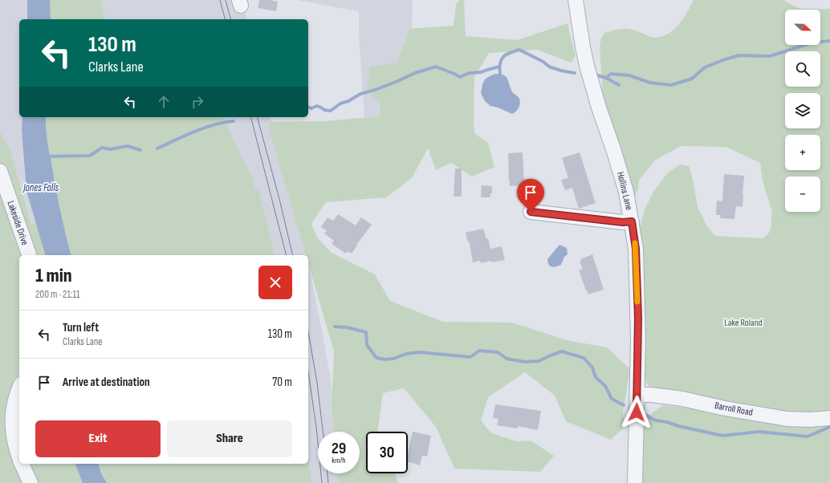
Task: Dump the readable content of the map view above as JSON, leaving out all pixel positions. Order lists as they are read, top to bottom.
{
  "streets": {
    "street": ["Hollins Lane", "Lakeside Drive", "Barroll Road"]
  },
  "crossings": [
    ["Hollins Lane", "Barroll Road"]
  ],
  "water": ["Jones Falls"],
  "parks": ["Lake Roland"],
  "north": "right",
  "page": {
    "map_buttons": ["+", "−"],
    "turn": ["130 m", "Clarks Lane"],
    "heading": ["1 min", "200 m · 21:11"],
    "list": [
      {
        "name": "Turn left",
        "note": "Clarks Lane",
        "value": "130 m"
      },
      {
        "name": "Arrive at destination",
        "value": "70 m"
      }
    ],
    "buttons": ["Exit", "Share"],
    "speed": "29 km/h",
    "limit": "30"
  }
}
